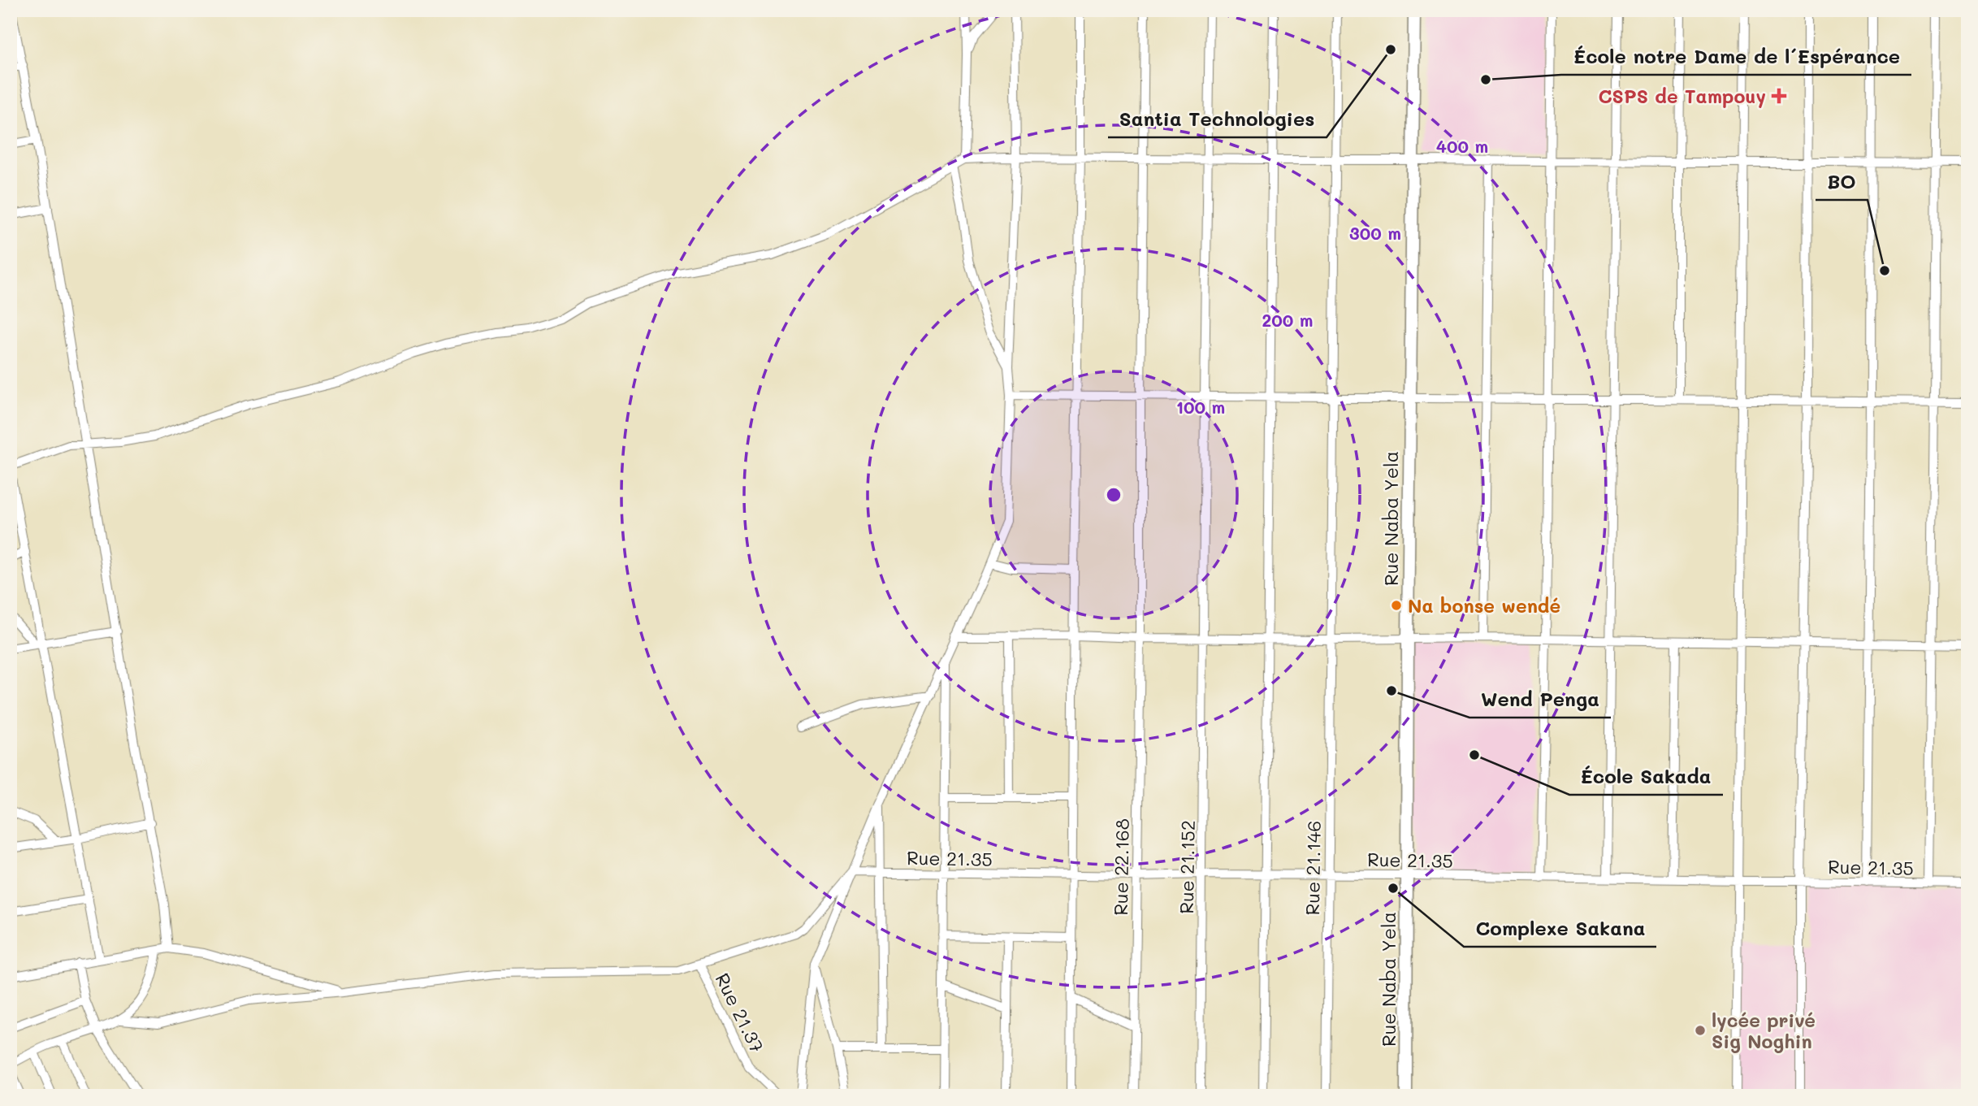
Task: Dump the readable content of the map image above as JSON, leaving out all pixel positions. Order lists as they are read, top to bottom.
{
  "streets": {
    "street": [
      "Rue Naba Yela",
      "Rue 21.35",
      "Rue 22.168",
      "Rue 21.152",
      "Rue 21.146",
      "Rue 21.37"
    ]
  },
  "crossings": [
    ["Rue Naba Yela", "Rue 21.35"],
    ["Rue 21.35", "Rue 22.168"],
    ["Rue 21.35", "Rue 21.152"],
    ["Rue 21.35", "Rue 21.146"]
  ],
  "places": {
    "other": [
      "Santia Technologies",
      "École notre Dame de l´Espérance",
      "BO",
      "Na bonse wendé",
      "Wend Penga",
      "École Sakada",
      "Complexe Sakana",
      "lycée privé Sig Noghin"
    ],
    "health": ["CSPS de Tampouy"]
  },
  "rings": [
    "400 m",
    "300 m",
    "200 m",
    "100 m"
  ]
}
